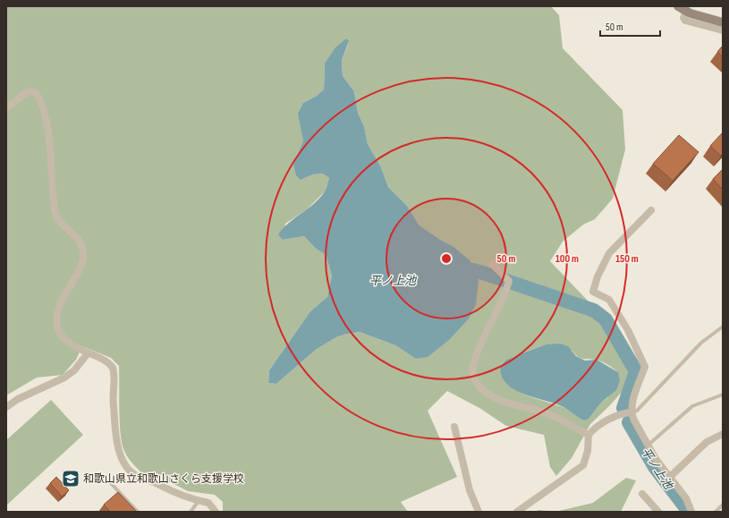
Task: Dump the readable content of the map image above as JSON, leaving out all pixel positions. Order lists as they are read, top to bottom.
{
  "water": ["平ノ上池"],
  "places": {
    "school or university": ["和歌山県立和歌山さくら支援学校"]
  },
  "scale_bar": "50 m",
  "rings": ["50 m", "100 m", "150 m"]
}
